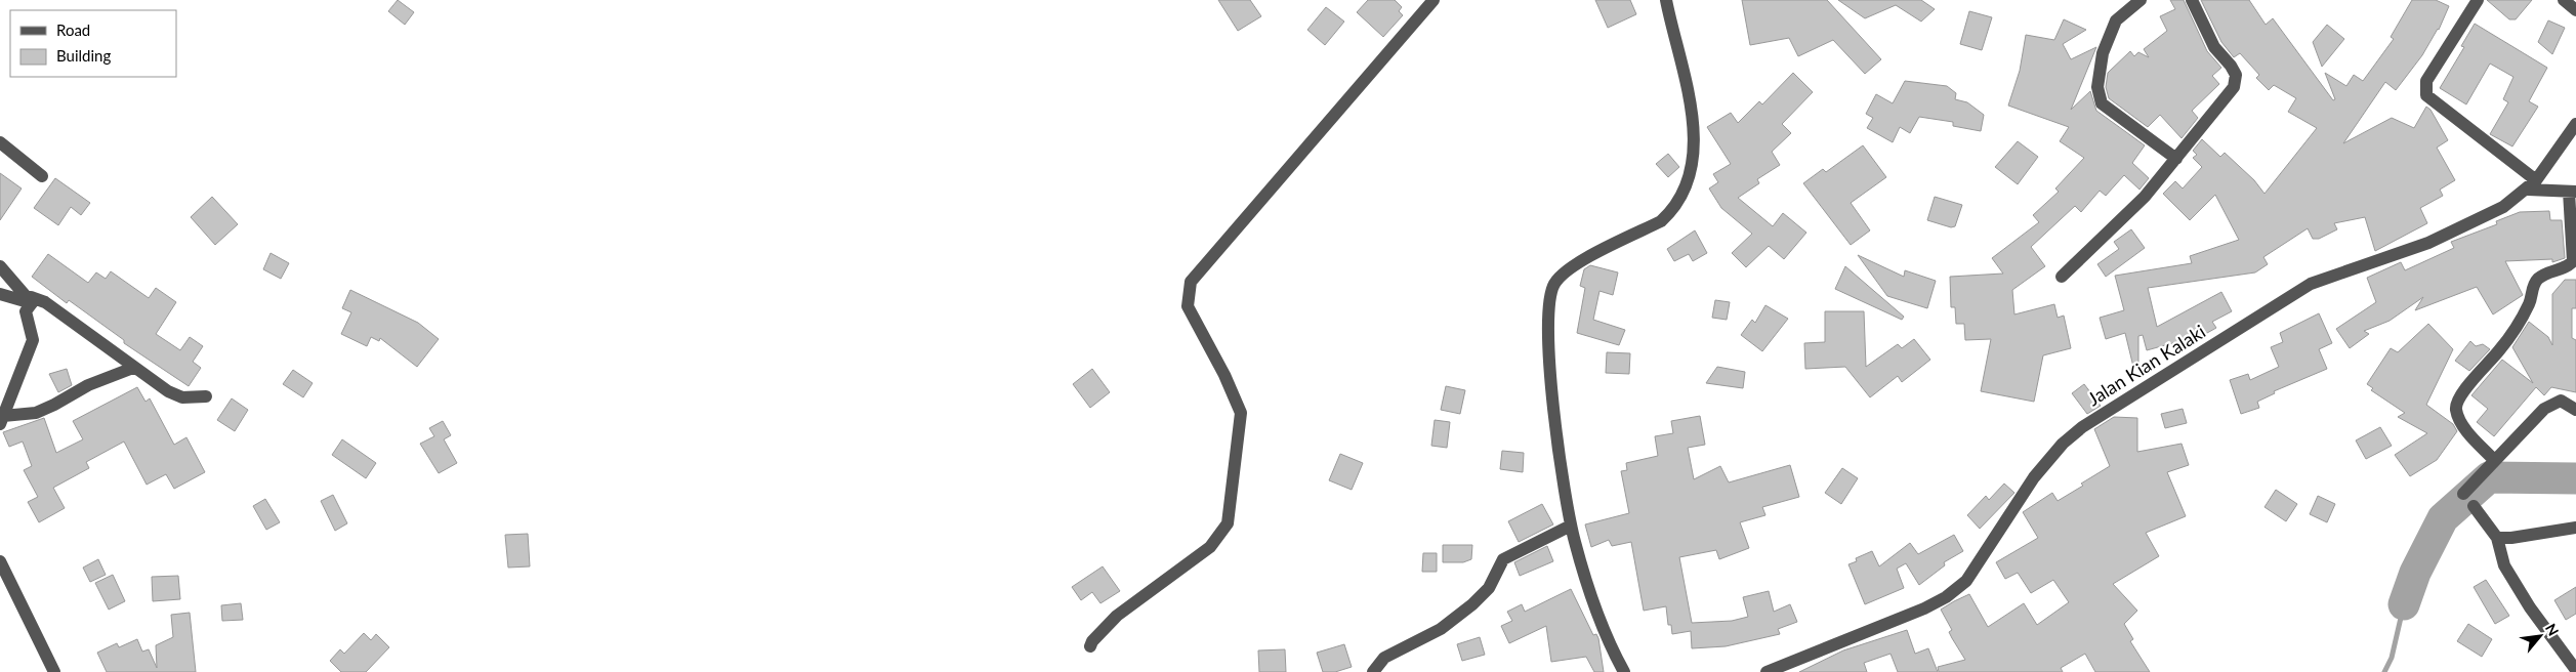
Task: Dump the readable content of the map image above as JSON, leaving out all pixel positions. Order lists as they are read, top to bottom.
{
  "streets": {
    "street": ["Jalan Kian Kalaki"]
  },
  "legend": ["Road", "Building"],
  "north": "top right"
}
